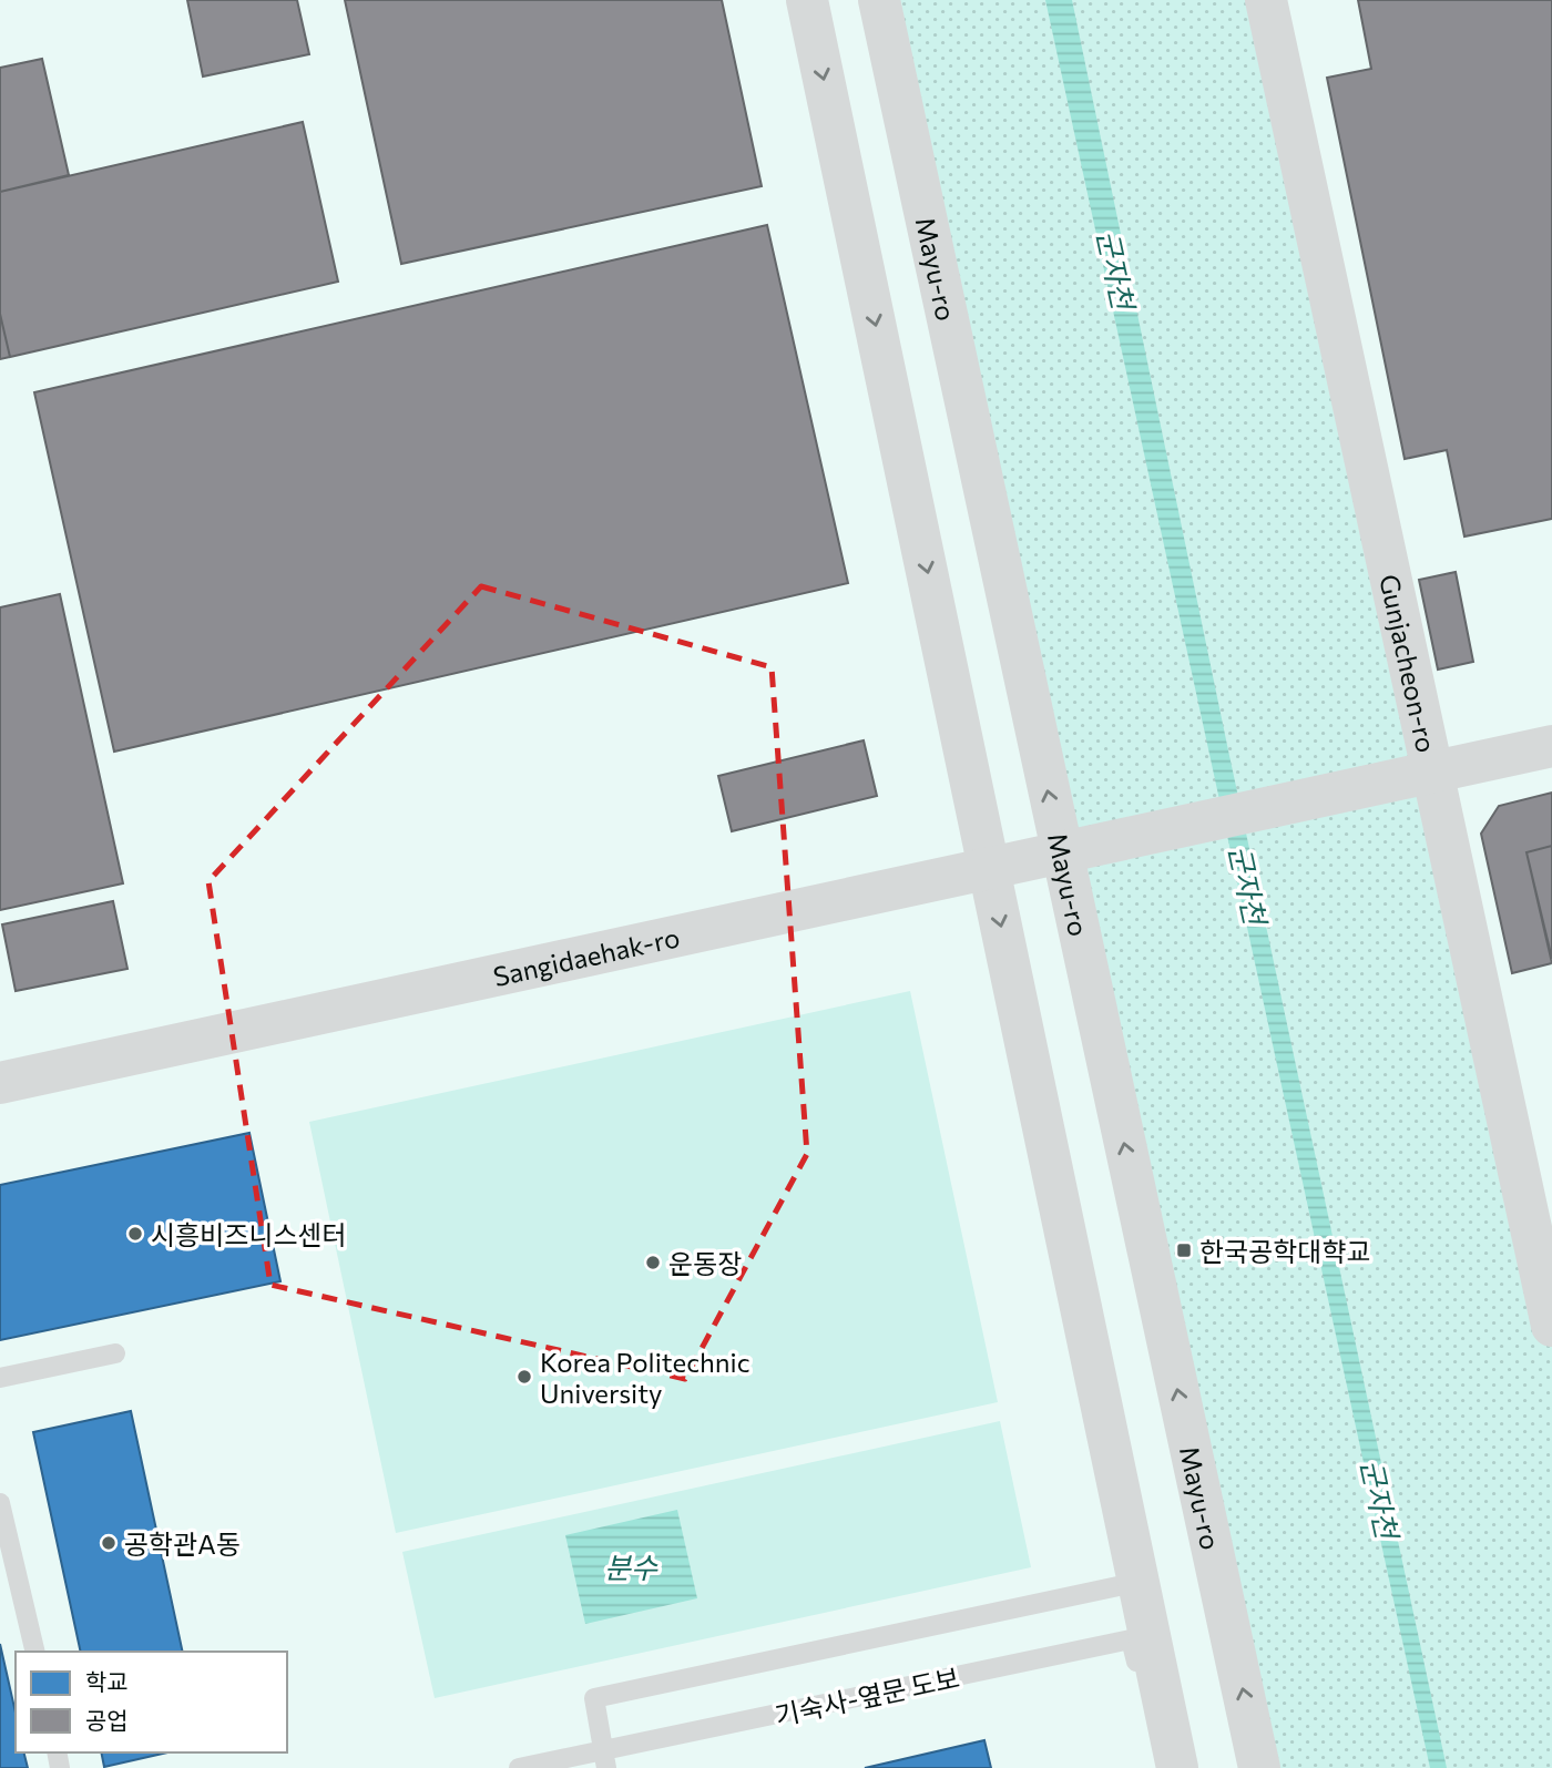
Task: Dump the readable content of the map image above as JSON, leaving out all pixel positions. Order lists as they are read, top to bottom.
{
  "streets": {
    "street": ["Mayu-ro", "Gunjacheon-ro", "Sangidaehak-ro"],
    "lane": ["기숙사-옆문 도보"]
  },
  "crossings": [
    ["Mayu-ro", "Sangidaehak-ro"],
    ["Gunjacheon-ro", "Sangidaehak-ro"]
  ],
  "water": ["군자천", "분수"],
  "places": {
    "other": [
      "시흥비즈니스센터",
      "운동장",
      "Korea Politechnic University",
      "공학관A동"
    ],
    "transit": ["한국공학대햑교"]
  },
  "legend": ["학교", "공업"]
}
